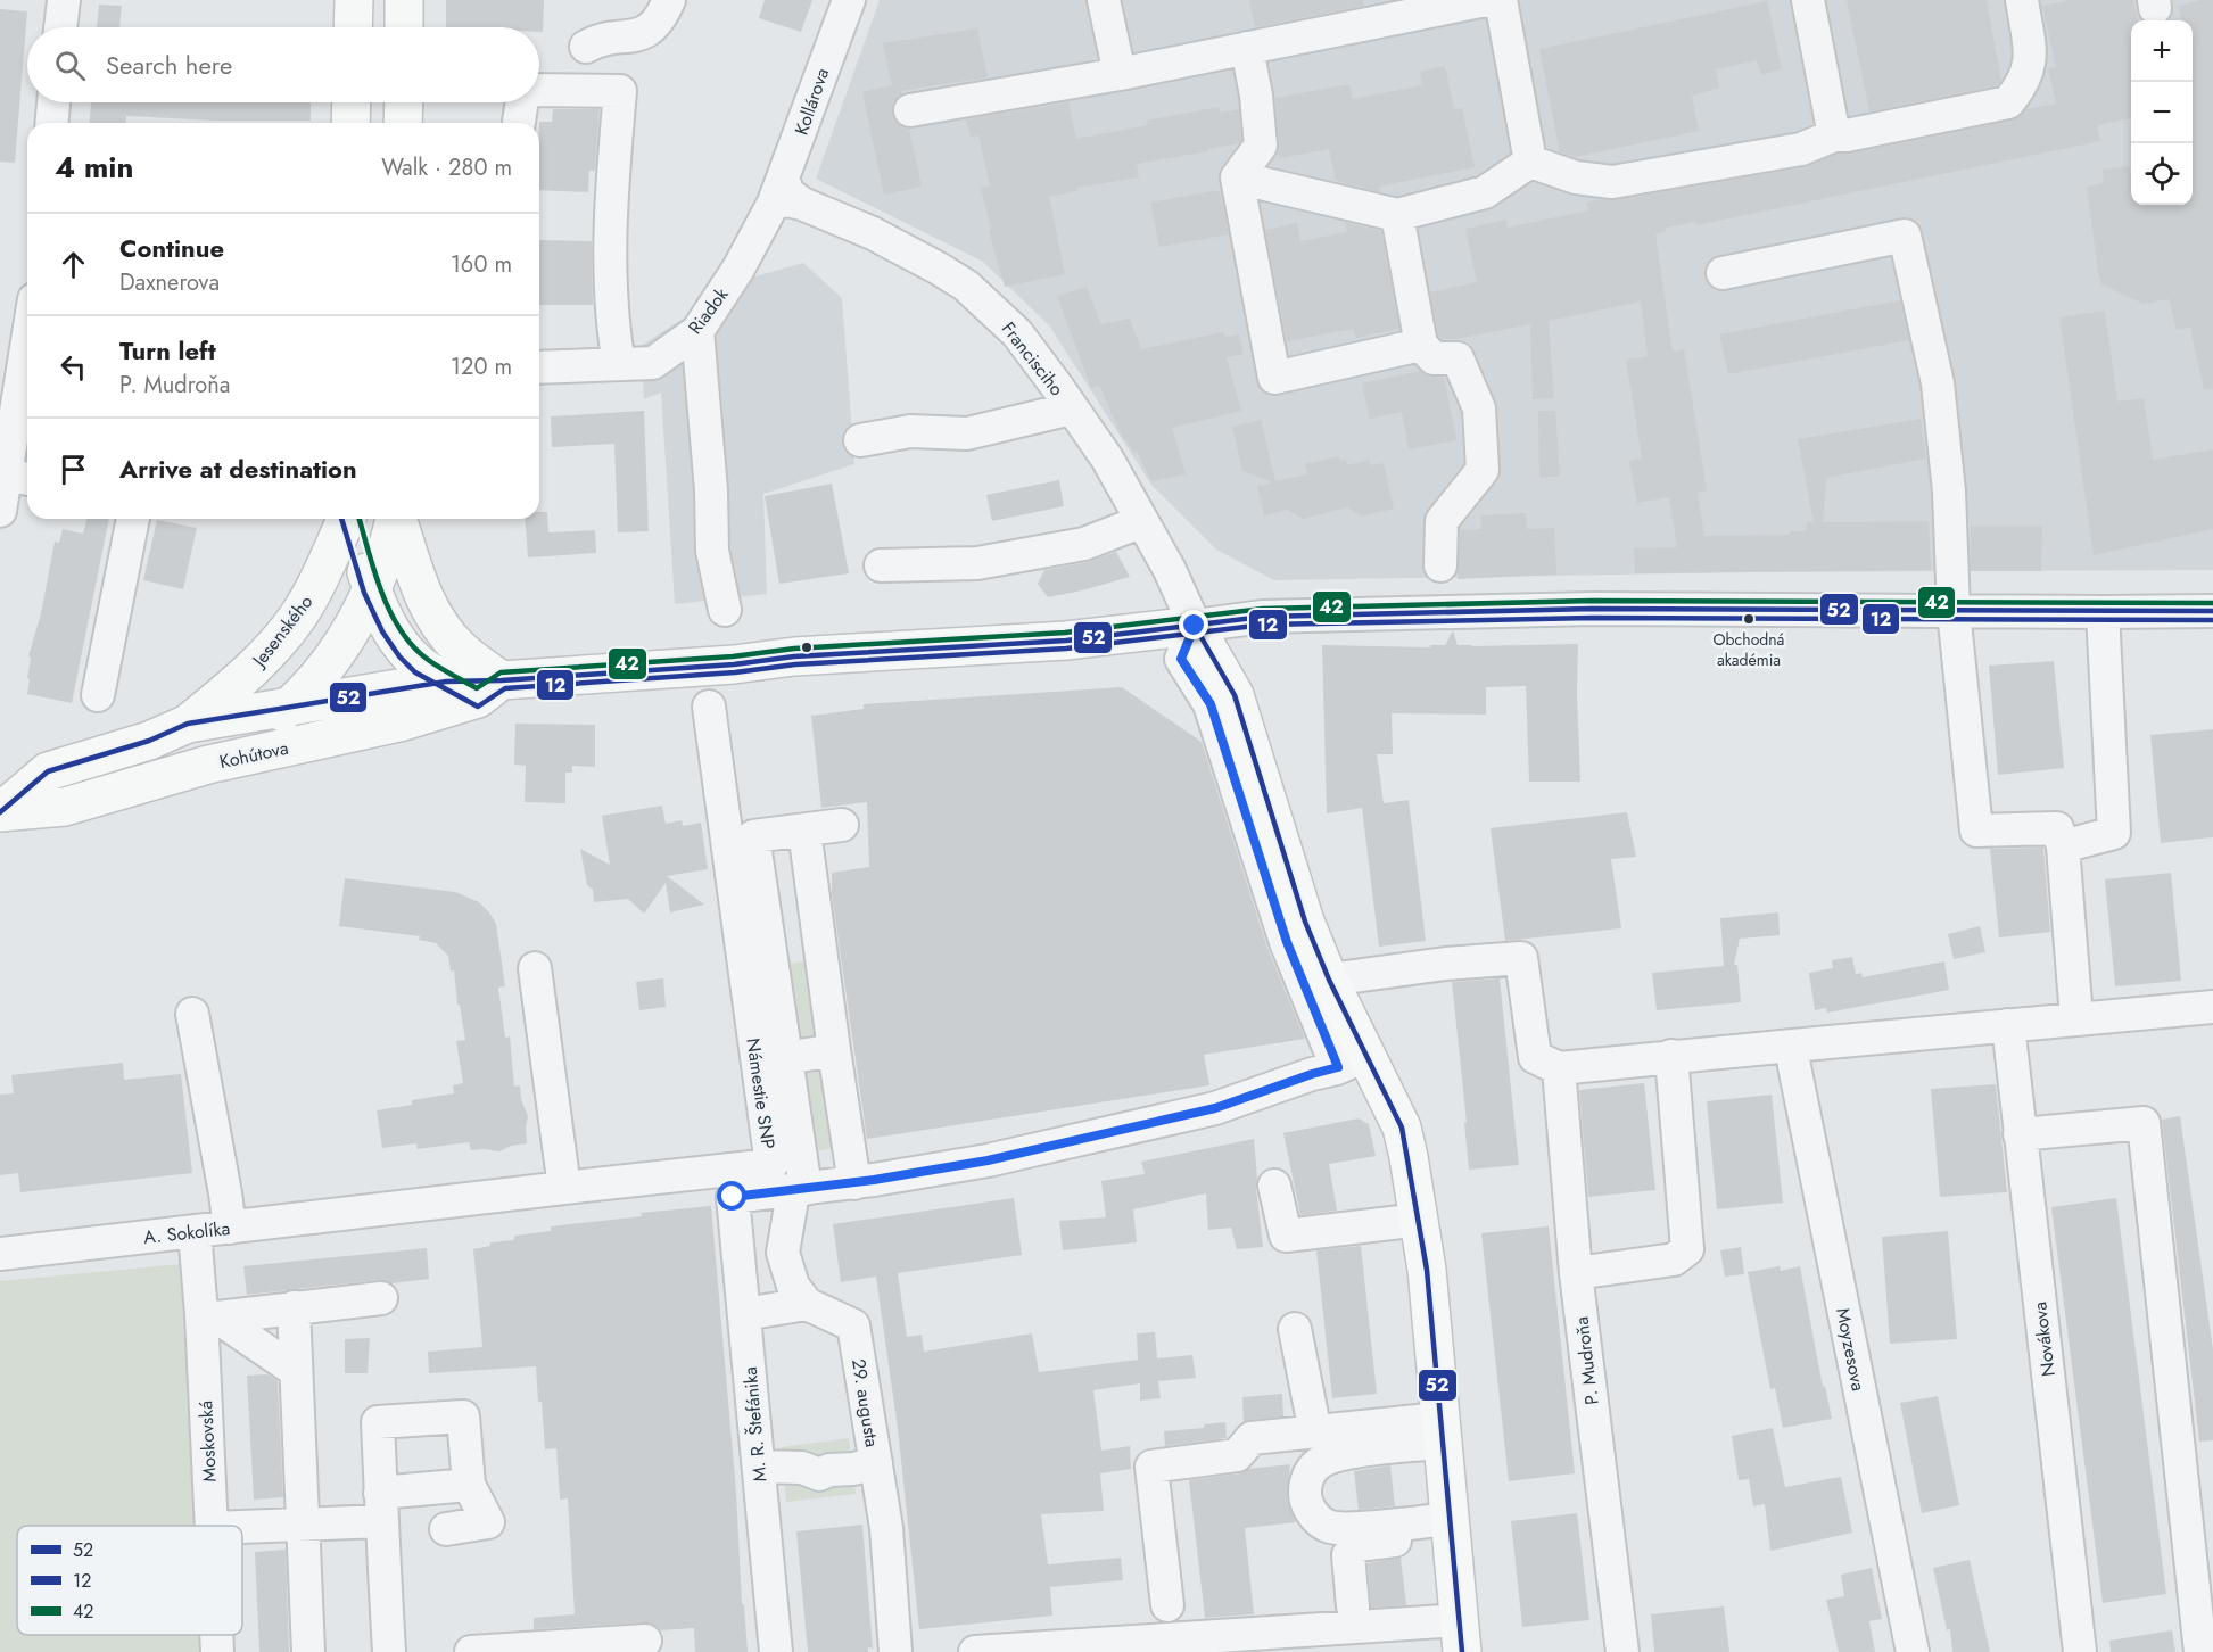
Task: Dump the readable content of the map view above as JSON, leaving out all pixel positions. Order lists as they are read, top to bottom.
{
  "streets": {
    "main road": ["Jesenského", "Kohútova"],
    "street": [
      "Kollárova",
      "Riadok",
      "Francisciho",
      "Námestie SNP",
      "A. Sokolíka",
      "Novákova",
      "Moyzesova",
      "P. Mudroňa",
      "29. augusta",
      "M. R. Štefánika",
      "Moskovská"
    ]
  },
  "crossings": [
    ["Kollárova", "Riadok"],
    ["Kollárova", "Francisciho"],
    ["Riadok", "Francisciho"],
    ["Francisciho", "Kohútova"],
    ["Jesenského", "Kohútova"],
    ["Námestie SNP", "A. Sokolíka"],
    ["A. Sokolíka", "Moskovská"]
  ],
  "places": ["Obchodná akadémia"],
  "lines": ["transit line 12", "transit line 42", "transit line 52"],
  "legend": ["52", "12", "42"],
  "page": {
    "map_buttons": ["+", "−"],
    "search": "Search here",
    "heading": ["4 min", "Walk · 280 m"],
    "list": [
      ["Continue", "Daxnerova", "160 m"],
      ["Turn left", "P. Mudroňa", "120 m"],
      "Arrive at destination"
    ]
  }
}
